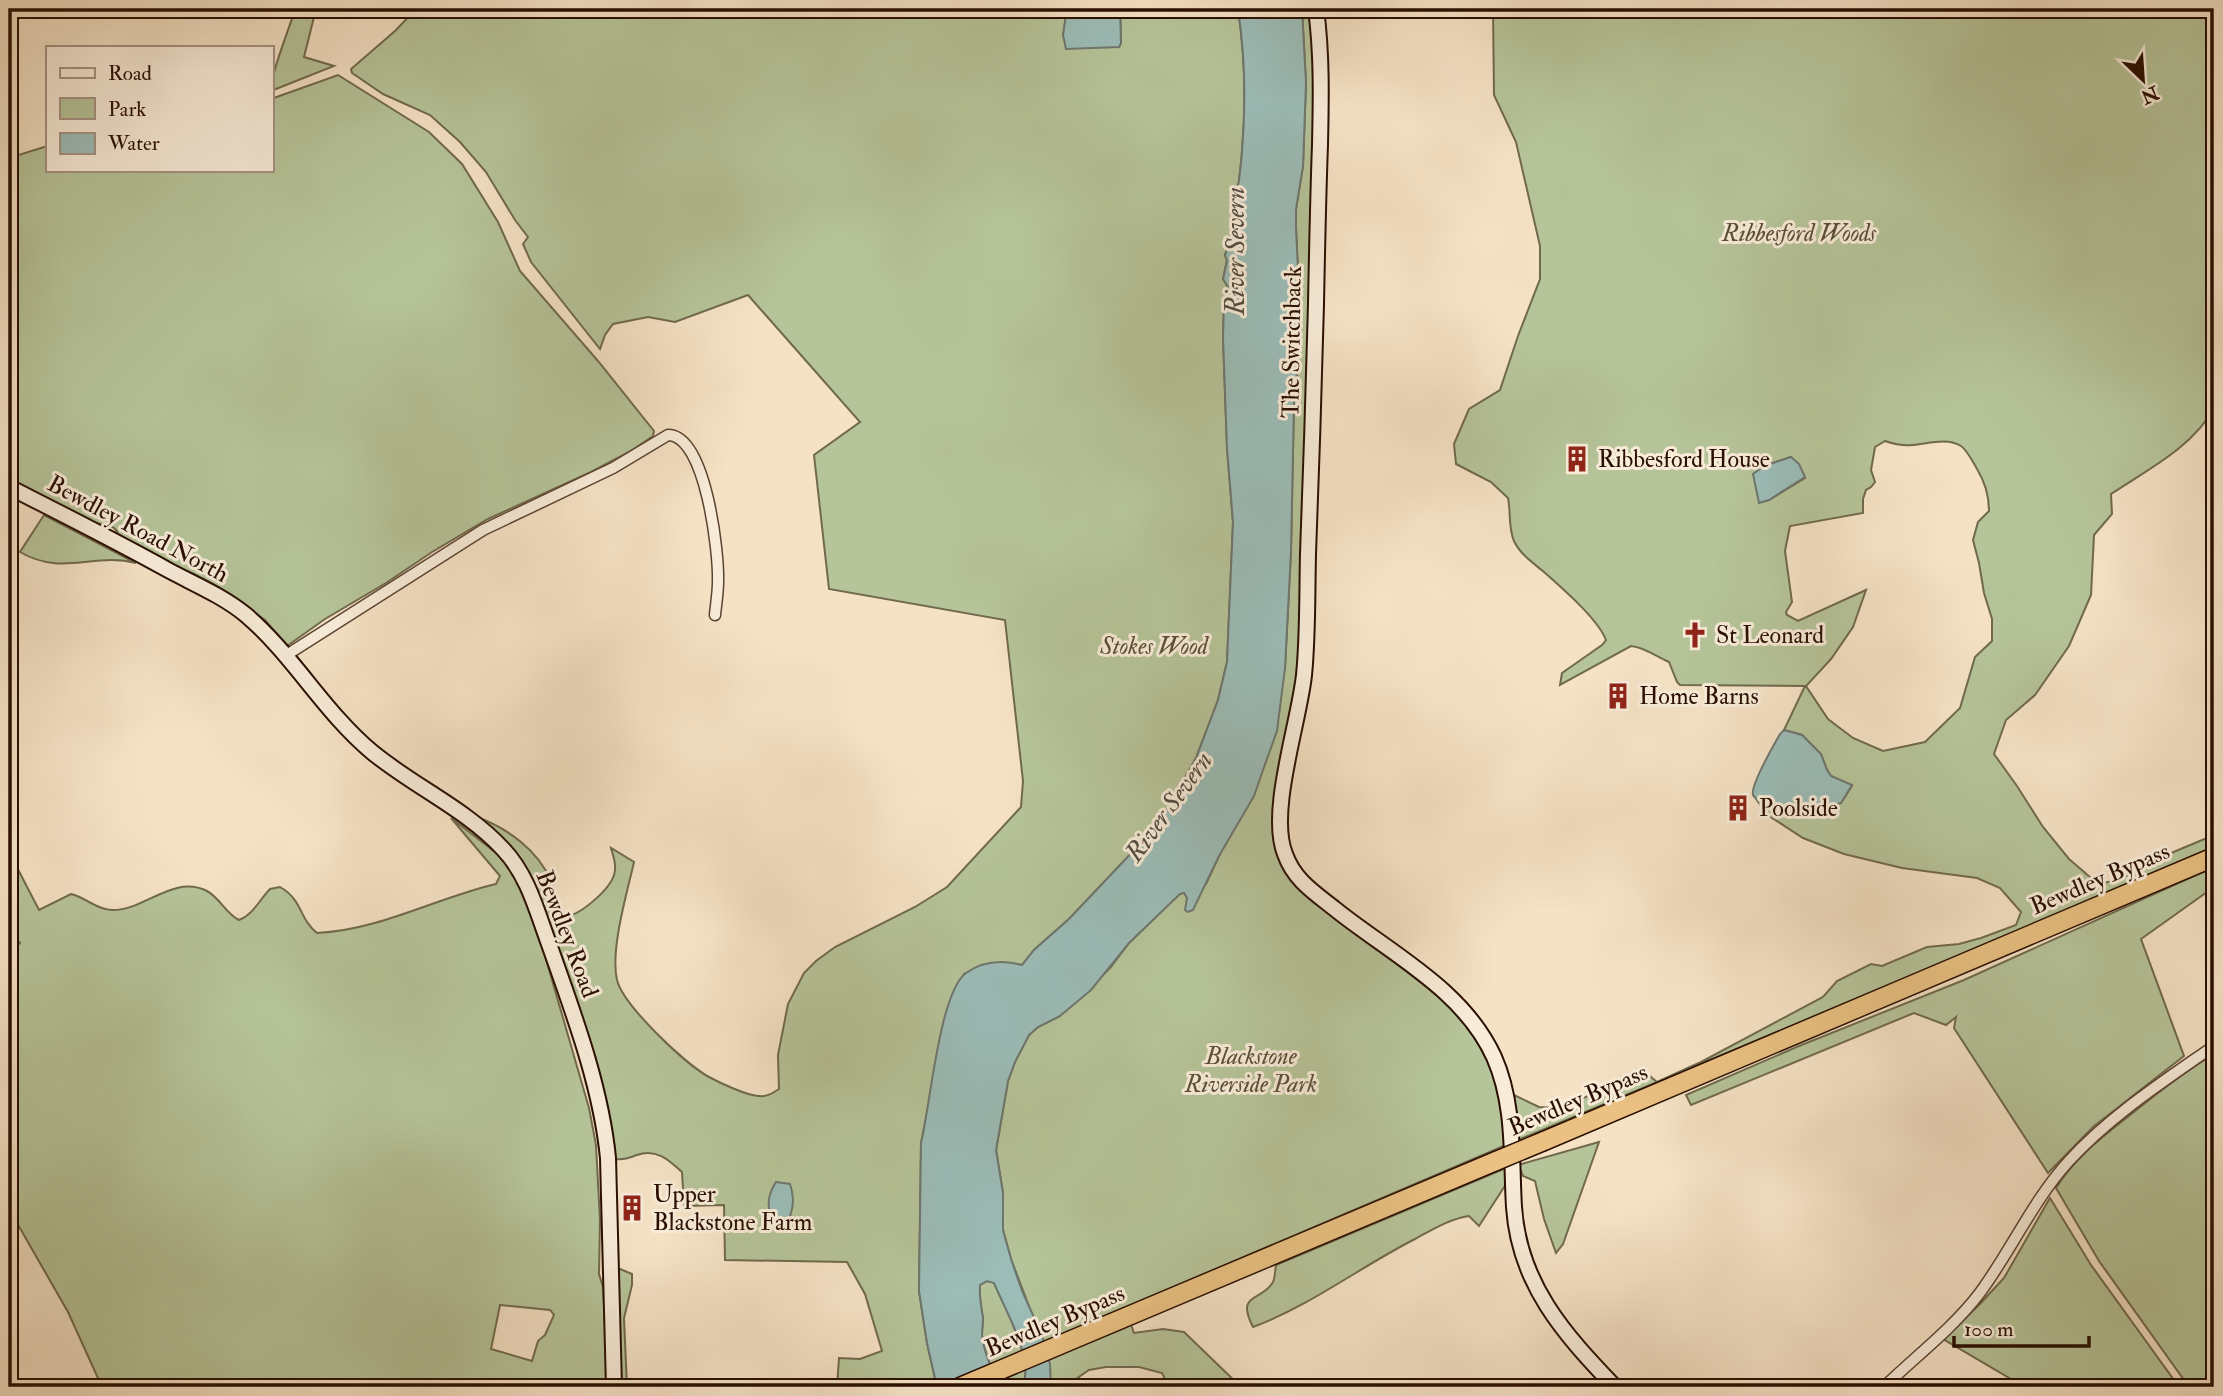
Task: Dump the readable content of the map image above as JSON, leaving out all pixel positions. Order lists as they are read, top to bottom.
{
  "streets": {
    "highway": ["Bewdley Bypass"],
    "main road": ["The Switchback", "Bewdley Road North", "Bewdley Road"]
  },
  "crossings": [
    ["Bewdley Road North", "Bewdley Road"]
  ],
  "water": ["River Severn"],
  "parks": ["Ribbesford Woods", "Stokes Wood", "Blackstone Riverside Park"],
  "places": {
    "building": [
      "Ribbesford House",
      "Home Barns",
      "Poolside",
      "Upper Blackstone Farm"
    ],
    "church": ["St Leonard"]
  },
  "legend": ["Road", "Park", "Water"],
  "scale_bar": "100 m",
  "north": "bottom right"
}
